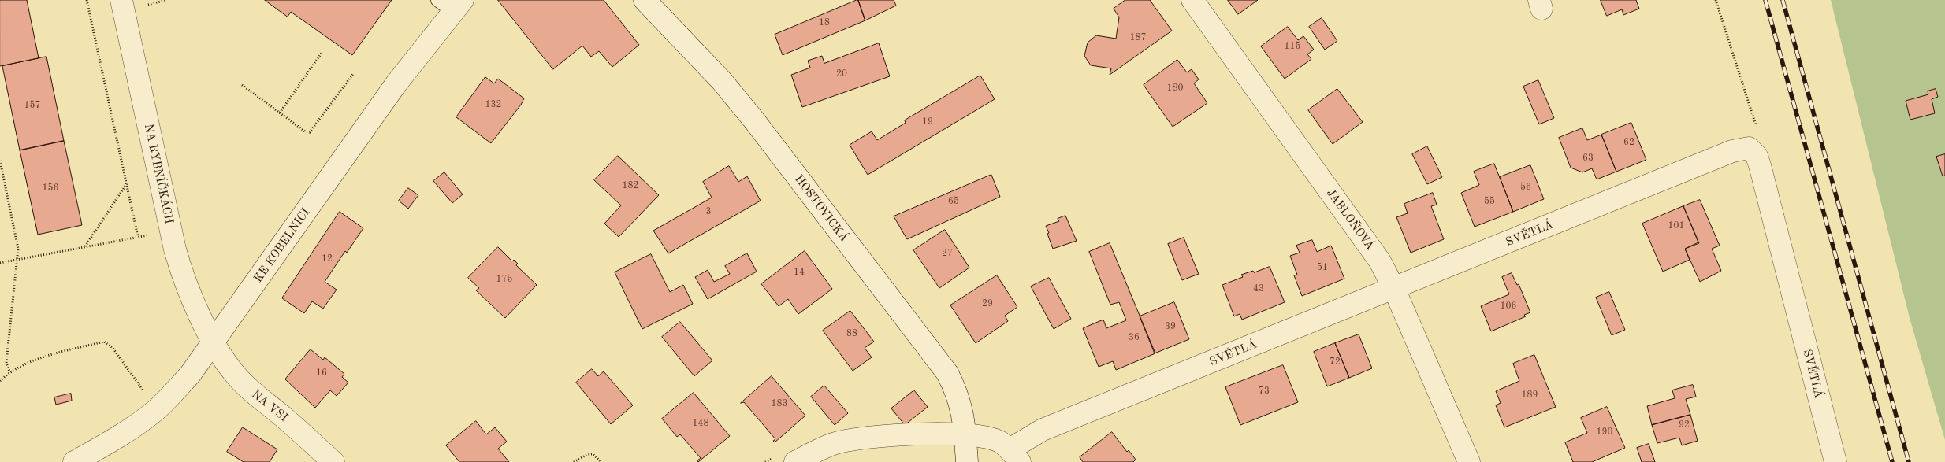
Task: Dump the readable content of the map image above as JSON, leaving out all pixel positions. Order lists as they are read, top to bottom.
{
  "streets": {
    "street": [
      "NA RYBNÍČKÁCH",
      "HOSTOVICKÁ",
      "JABLOŇOVÁ",
      "SVĚTLÁ",
      "KE KOBELNICI",
      "NA VSI"
    ]
  },
  "crossings": [
    ["NA RYBNÍČKÁCH", "KE KOBELNICI"],
    ["NA RYBNÍČKÁCH", "NA VSI"],
    ["JABLOŇOVÁ", "SVĚTLÁ"],
    ["KE KOBELNICI", "NA VSI"]
  ],
  "house_numbers": [
    "18",
    "187",
    "115",
    "20",
    "180",
    "132",
    "157",
    "19",
    "62",
    "63",
    "182",
    "56",
    "156",
    "65",
    "55",
    "3",
    "101",
    "27",
    "12",
    "51",
    "14",
    "175",
    "43",
    "29",
    "106",
    "39",
    "88",
    "36",
    "72",
    "16",
    "73",
    "189",
    "183",
    "148",
    "92",
    "190"
  ]
}
